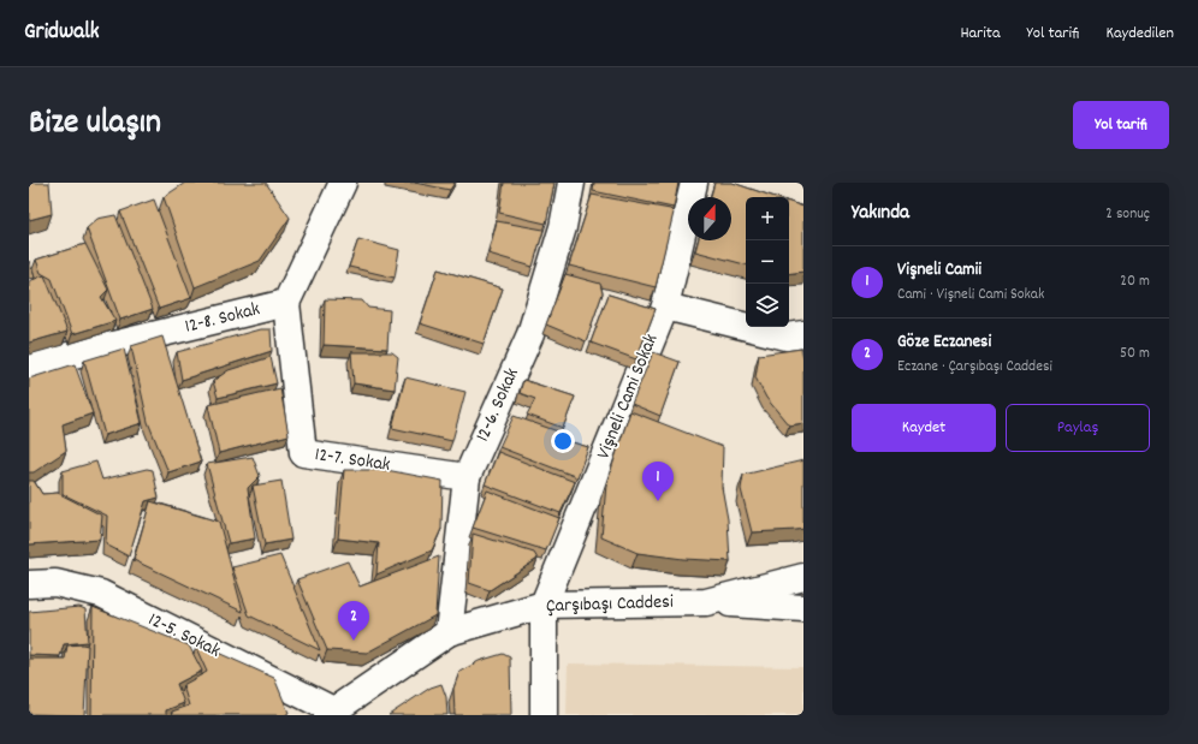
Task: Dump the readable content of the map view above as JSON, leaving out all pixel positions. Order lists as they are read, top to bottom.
{
  "streets": {
    "street": [
      "12-8. Sokak",
      "Vişneli Cami Sokak",
      "12-6. Sokak",
      "12-7. Sokak",
      "Çarşıbaşı Caddesi",
      "12-5. Sokak"
    ]
  },
  "crossings": [
    ["12-8. Sokak", "12-7. Sokak"],
    ["Vişneli Cami Sokak", "Çarşıbaşı Caddesi"],
    ["12-6. Sokak", "12-7. Sokak"],
    ["12-6. Sokak", "Çarşıbaşı Caddesi"],
    ["Çarşıbaşı Caddesi", "12-5. Sokak"]
  ],
  "north": "top",
  "page": {
    "header": "Gridwalk",
    "nav": ["Harita", "Yol tarifi", "Kaydedilen"],
    "title": "Bize ulaşın",
    "buttons": [
      "Yol tarifi",
      ["Kaydet", "Paylaş"]
    ],
    "heading": ["Yakında", "2 sonuç"],
    "map_buttons": ["+", "−"],
    "list": [
      {
        "mark": "1",
        "name": "Vişneli Camii",
        "note": "Cami · Vişneli Cami Sokak",
        "value": "20 m"
      },
      {
        "mark": "2",
        "name": "Göze Eczanesi",
        "note": "Eczane · Çarşıbaşı Caddesi",
        "value": "50 m"
      }
    ],
    "pins": ["1", "2"]
  }
}
